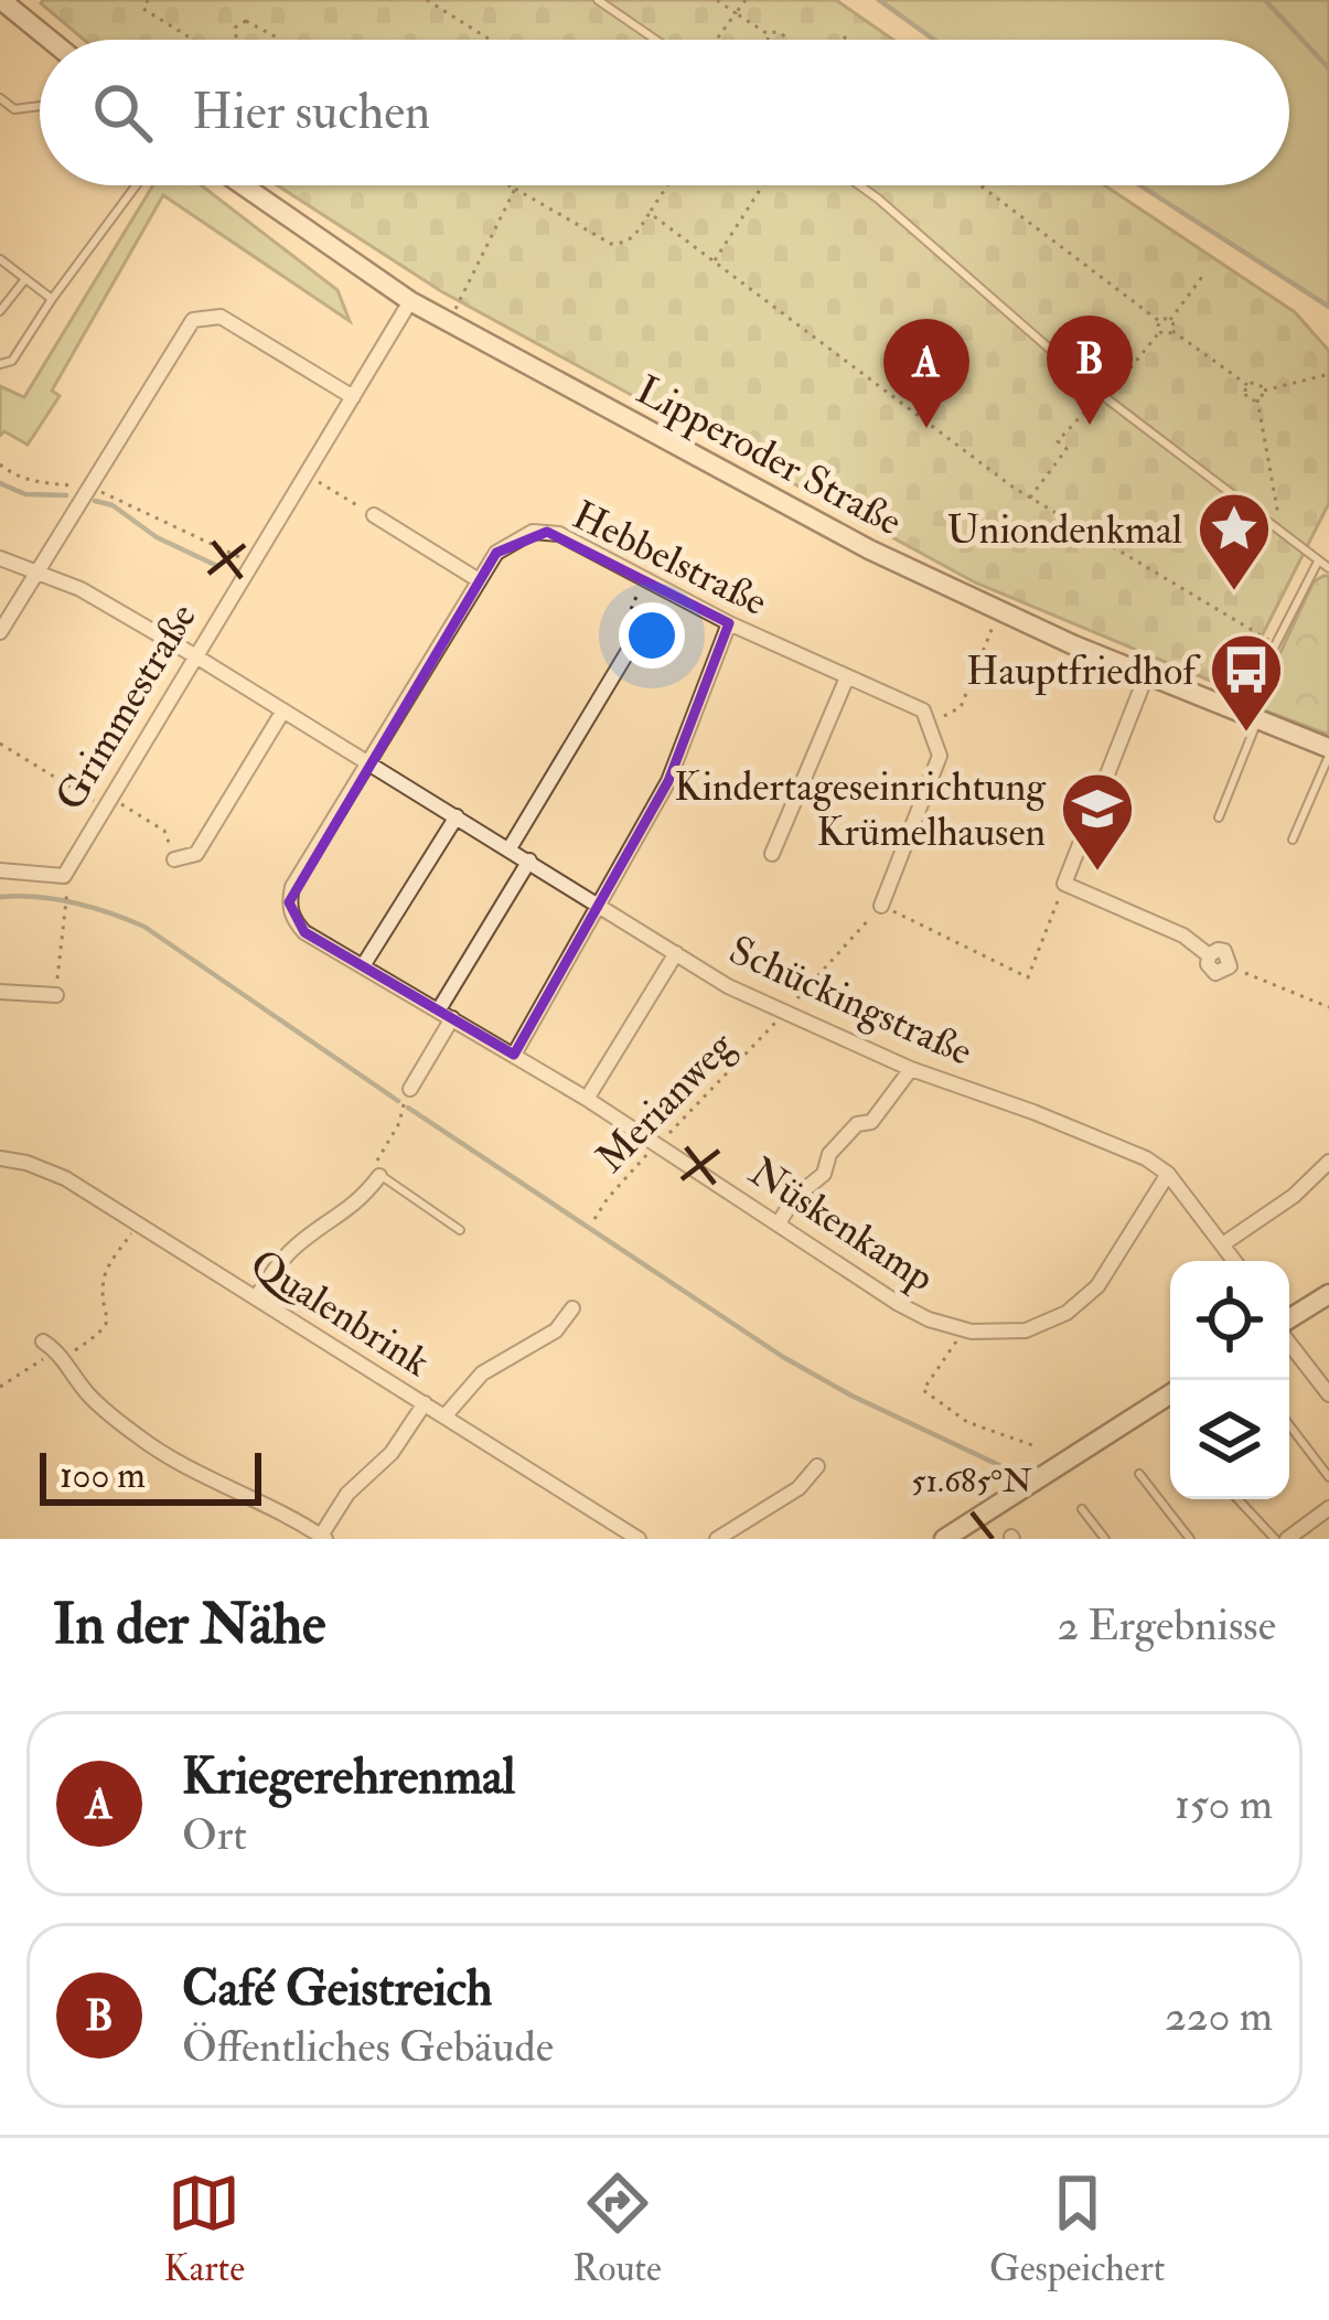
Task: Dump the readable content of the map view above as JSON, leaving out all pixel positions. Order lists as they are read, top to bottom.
{
  "streets": {
    "main road": ["Lipperoder Straße"],
    "street": [
      "Hebbelstraße",
      "Grimmestraße",
      "Schückingstraße",
      "Nüskenkamp",
      "Qualenbrink"
    ],
    "path": ["Merianweg"]
  },
  "crossings": [
    ["Lipperoder Straße", "Grimmestraße"],
    ["Hebbelstraße", "Schückingstraße"],
    ["Hebbelstraße", "Nüskenkamp"],
    ["Grimmestraße", "Schückingstraße"],
    ["Schückingstraße", "Merianweg"],
    ["Schückingstraße", "Nüskenkamp"],
    ["Merianweg", "Nüskenkamp"]
  ],
  "places": {
    "place": ["Uniondenkmal"],
    "bus stop": ["Hauptfriedhof"],
    "school or university": ["Kindertageseinrichtung Krümelhausen"]
  },
  "scale_bar": "100 m",
  "page": {
    "search": "Hier suchen",
    "pins": ["B", "A"],
    "scale": "100 m",
    "heading": ["In der Nähe", "2 Ergebnisse"],
    "list": [
      {
        "mark": "A",
        "name": "Kriegerehrenmal",
        "note": "Ort",
        "value": "150 m"
      },
      {
        "mark": "B",
        "name": "Café Geistreich",
        "note": "Öffentliches Gebäude",
        "value": "220 m"
      }
    ],
    "nav": ["Karte", "Route", "Gespeichert"]
  },
  "coordinates": ["51.685°N"]
}
